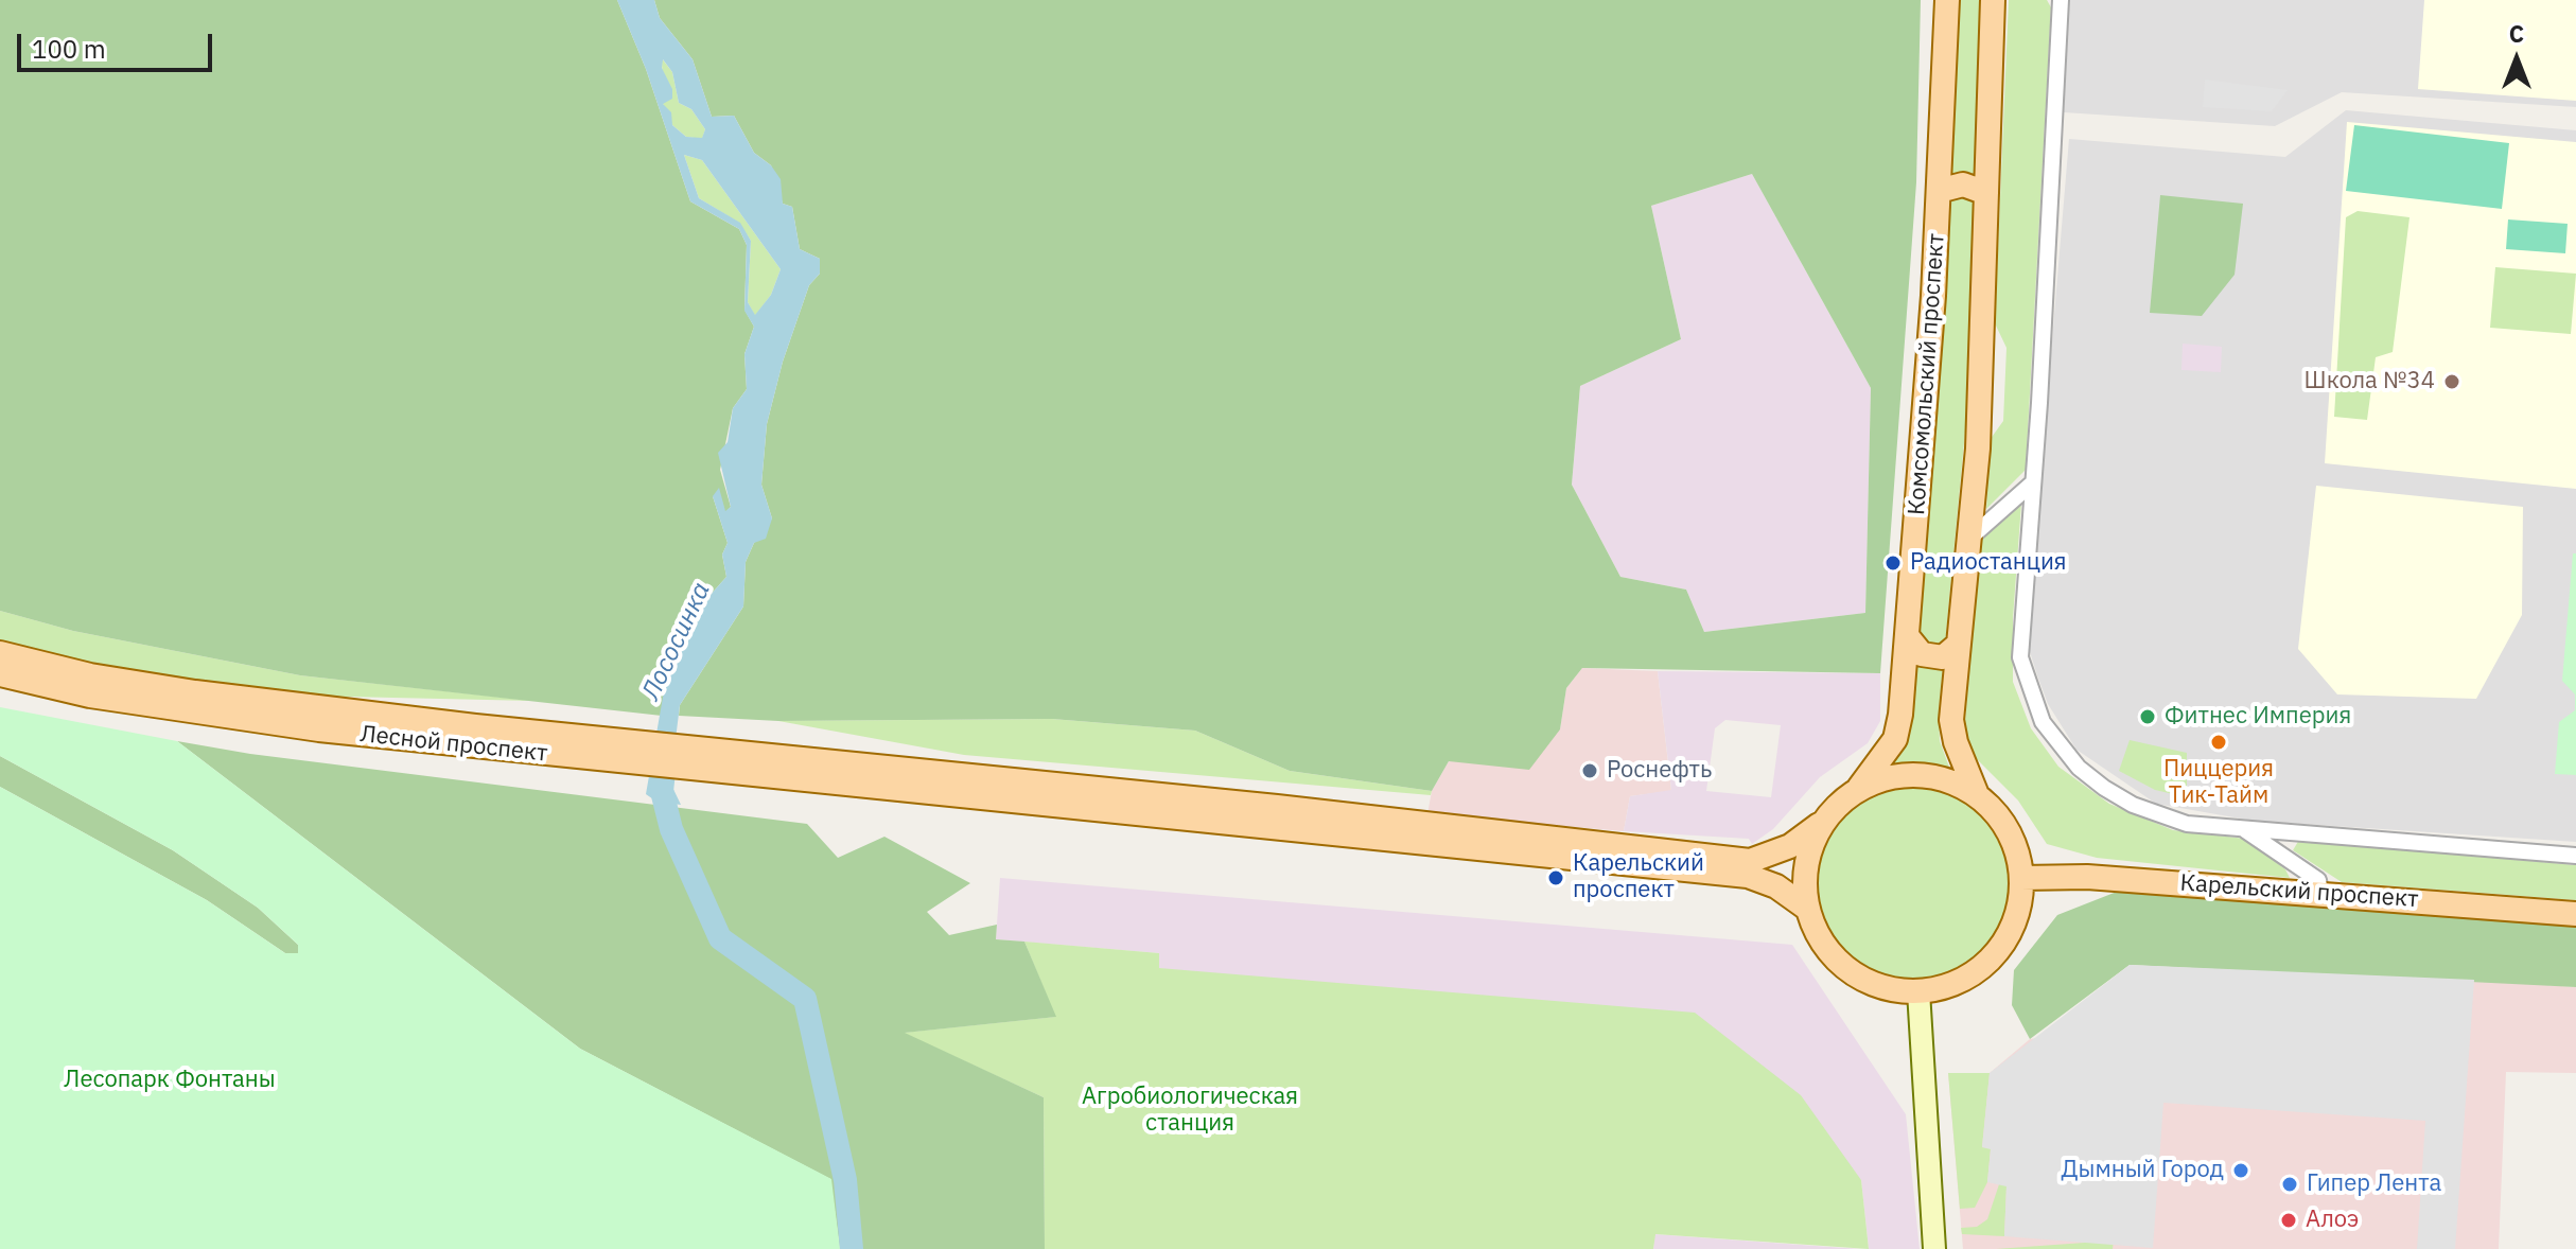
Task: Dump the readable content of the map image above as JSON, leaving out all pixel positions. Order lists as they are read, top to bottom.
{
  "streets": {
    "main road": ["Комсомольский проспект", "Лесной проспект", "Карельский проспект"]
  },
  "crossings": [
    ["Комсомольский проспект", "Карельский проспект"]
  ],
  "water": ["Лососинка"],
  "parks": ["Лесопарк Фонтаны", "Агробиологическая станция"],
  "places": [
    "Школа №34",
    "Радиостанция",
    "Фитнес Империя",
    "Пиццерия Тик-Тайм",
    "Роснефть",
    "Карельский проспект",
    "Дымный Город",
    "Гипер Лента",
    "Алоэ"
  ],
  "scale_bar": "100 m",
  "north": "top"
}
